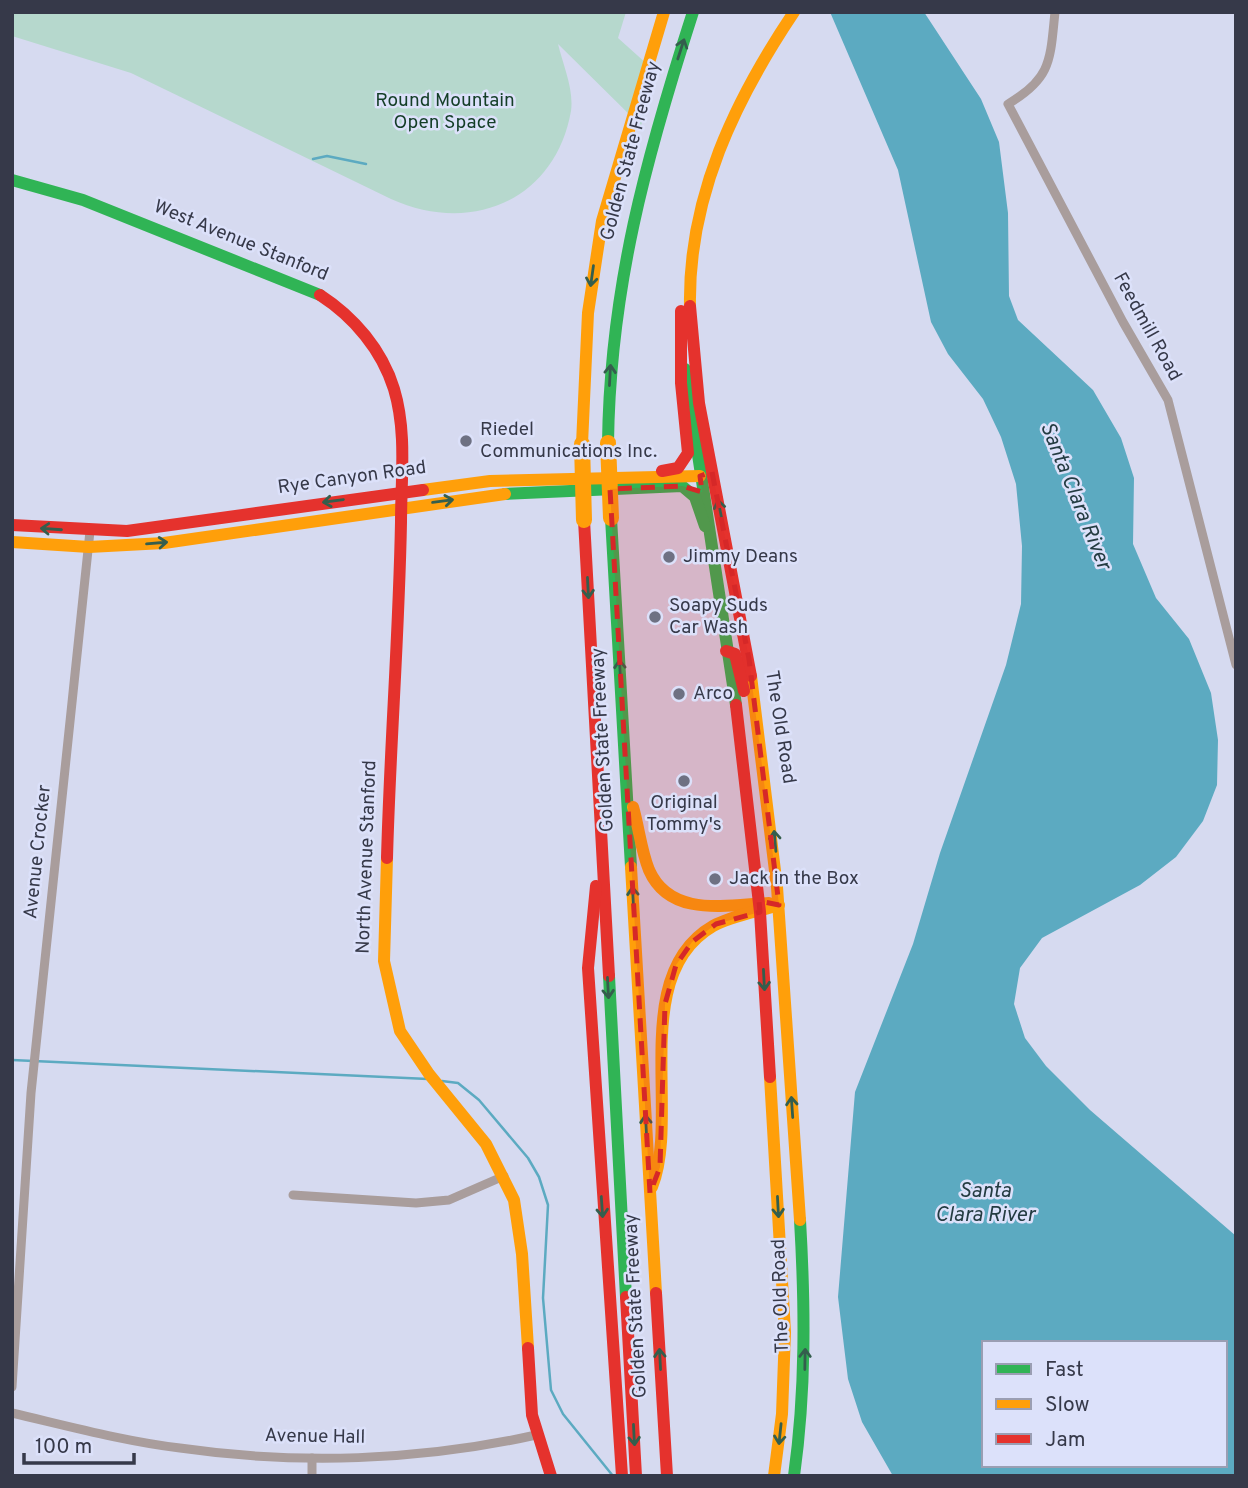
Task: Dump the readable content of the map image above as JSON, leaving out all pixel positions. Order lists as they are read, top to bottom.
{
  "streets": {
    "main road": [
      "Golden State Freeway",
      "West Avenue Stanford",
      "Rye Canyon Road",
      "The Old Road",
      "North Avenue Stanford"
    ],
    "street": ["Feedmill Road", "Avenue Crocker", "Avenue Hall"]
  },
  "crossings": [
    ["West Avenue Stanford", "Rye Canyon Road"],
    ["West Avenue Stanford", "North Avenue Stanford"],
    ["Rye Canyon Road", "The Old Road"],
    ["Rye Canyon Road", "Avenue Crocker"],
    ["Rye Canyon Road", "North Avenue Stanford"],
    ["North Avenue Stanford", "Avenue Hall"]
  ],
  "water": ["Santa Clara River"],
  "parks": ["Round Mountain Open Space"],
  "places": [
    "Riedel Communications Inc.",
    "Jimmy Deans",
    "Soapy Suds Car Wash",
    "Arco",
    "Original Tommy's",
    "Jack in the Box"
  ],
  "legend": ["Fast", "Slow", "Jam"],
  "scale_bar": "100 m"
}
